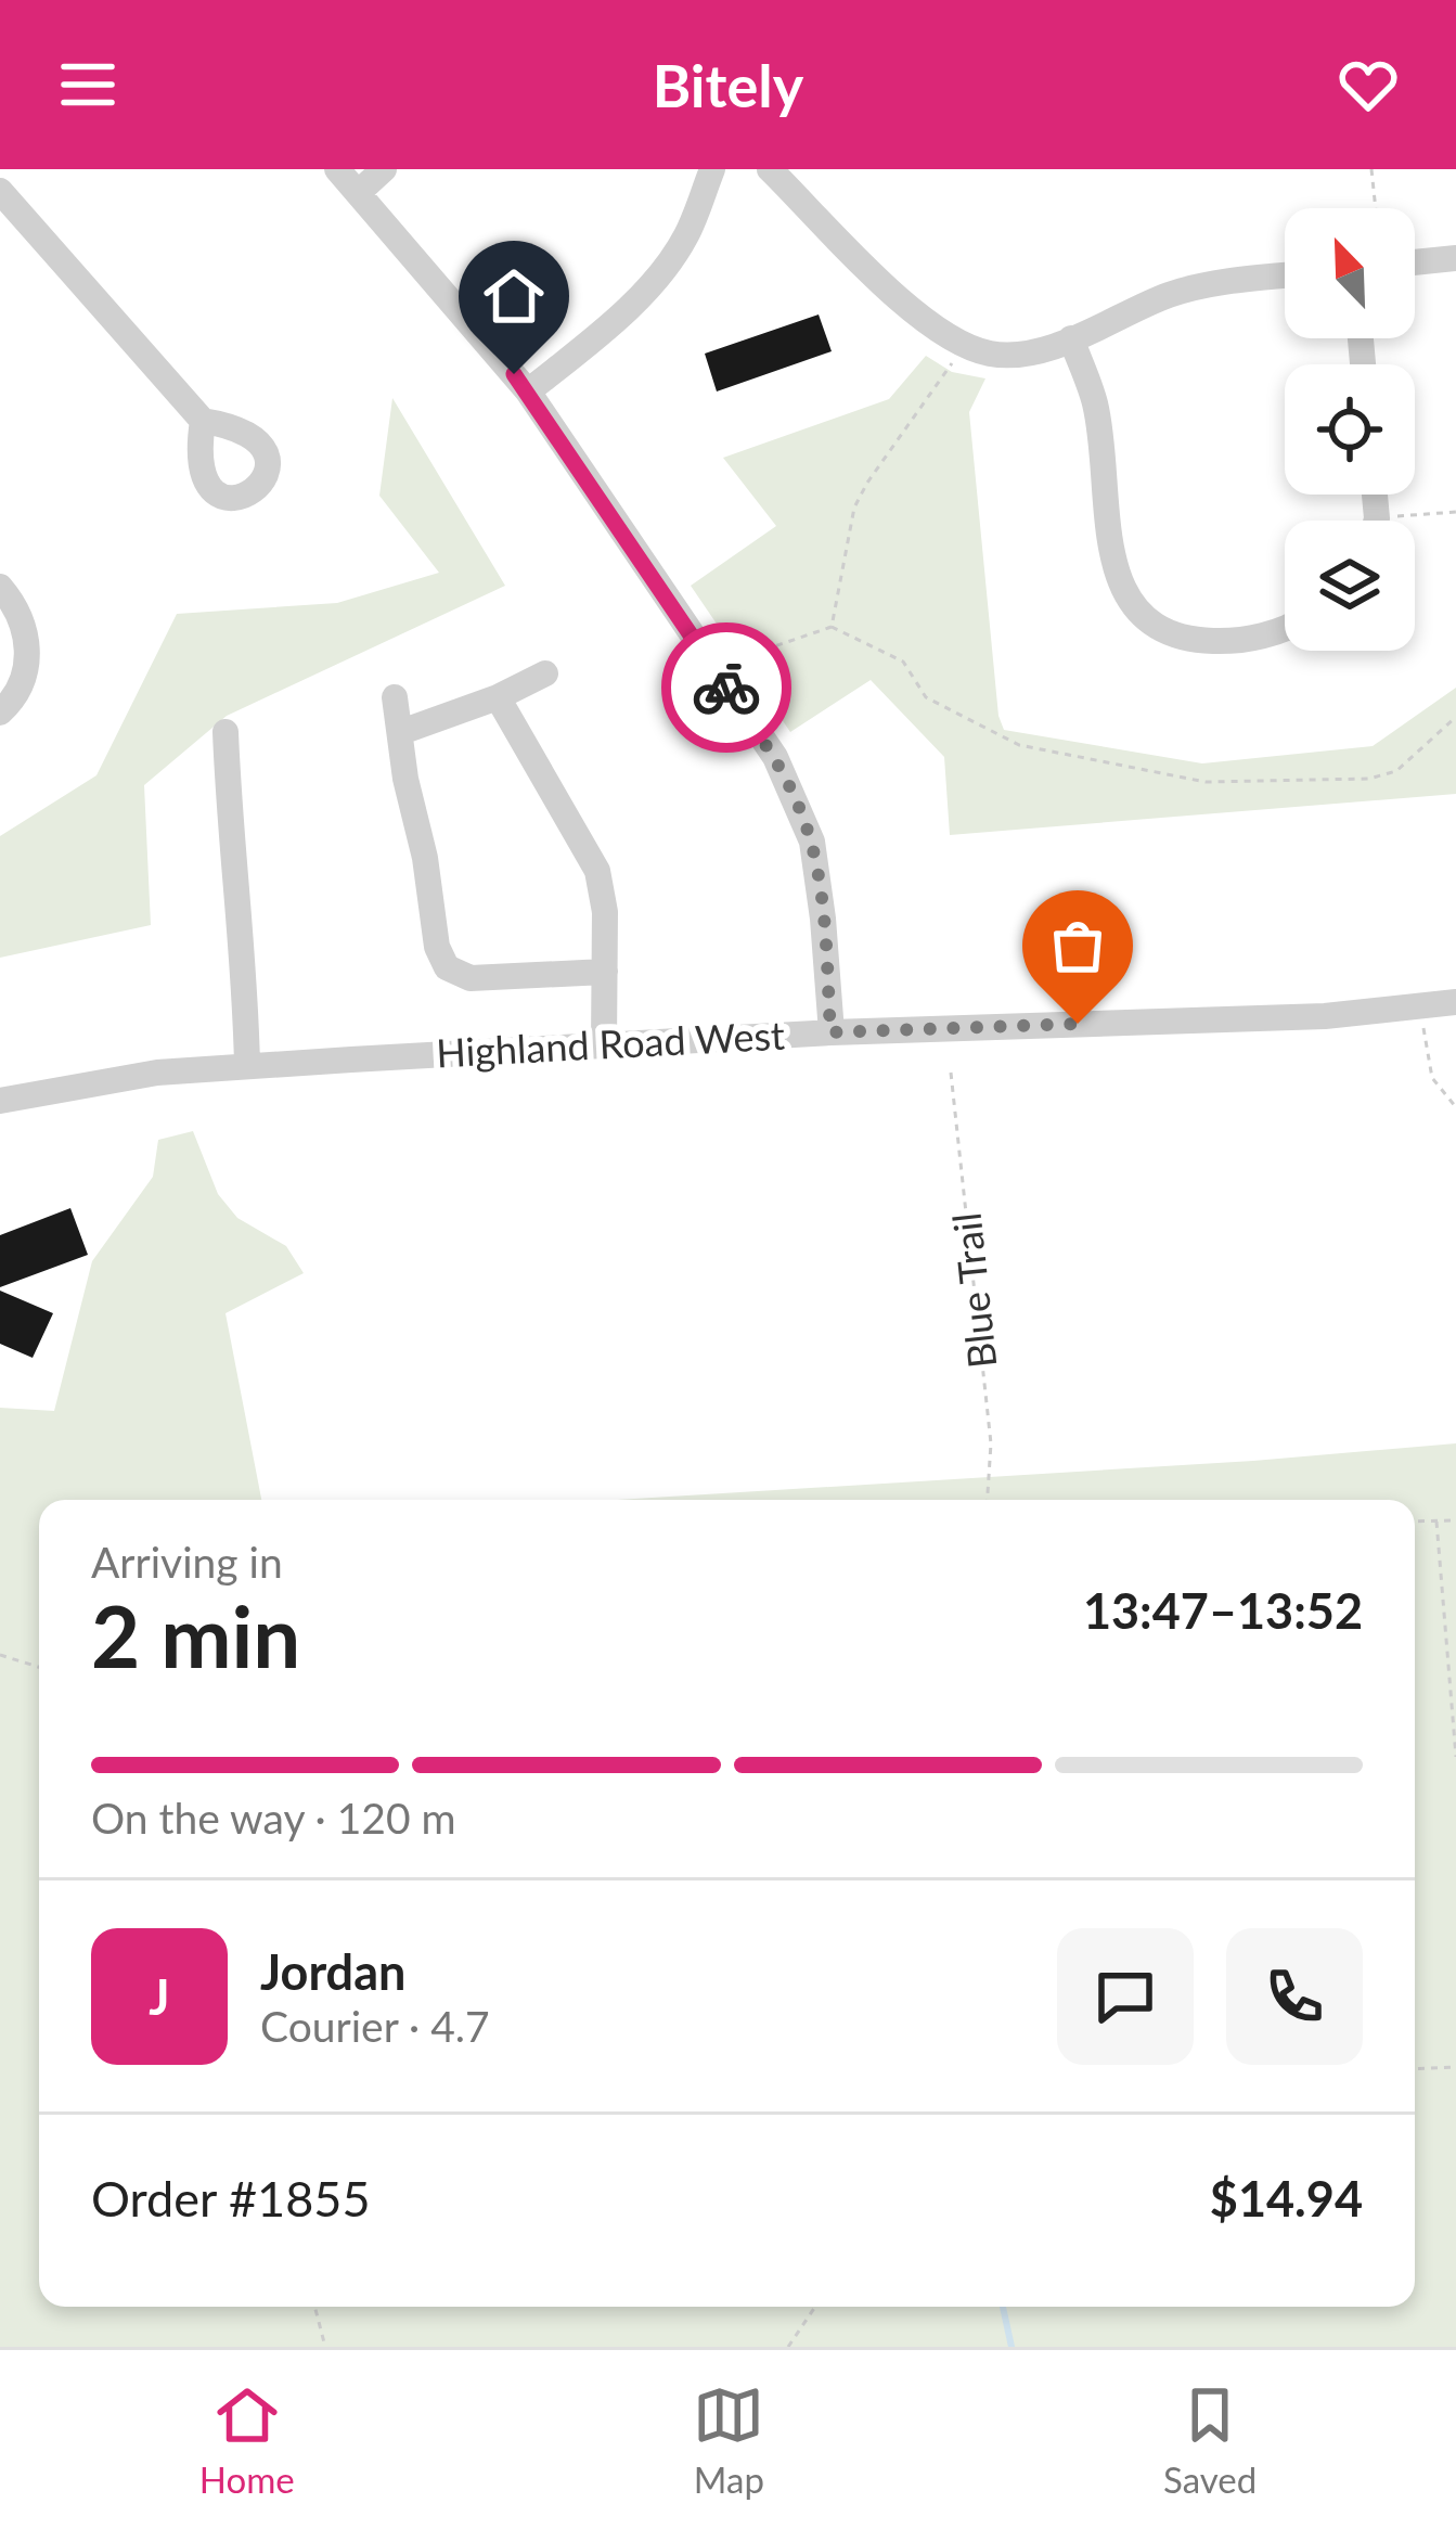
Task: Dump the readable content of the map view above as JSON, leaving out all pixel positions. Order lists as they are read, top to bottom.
{
  "streets": {
    "street": ["Highland Road West"],
    "path": ["Blue Trail"]
  },
  "north": "top left",
  "page": {
    "header": "Bitely",
    "heading": ["2 min", "Arriving in", "13:47–13:52"],
    "panel": [
      "Jordan",
      "Courier · 4.7",
      "Order #1855",
      "$14.94"
    ],
    "bar": "On the way · 120 m",
    "round": "J",
    "tabs": ["Home", "Map", "Saved"]
  }
}
